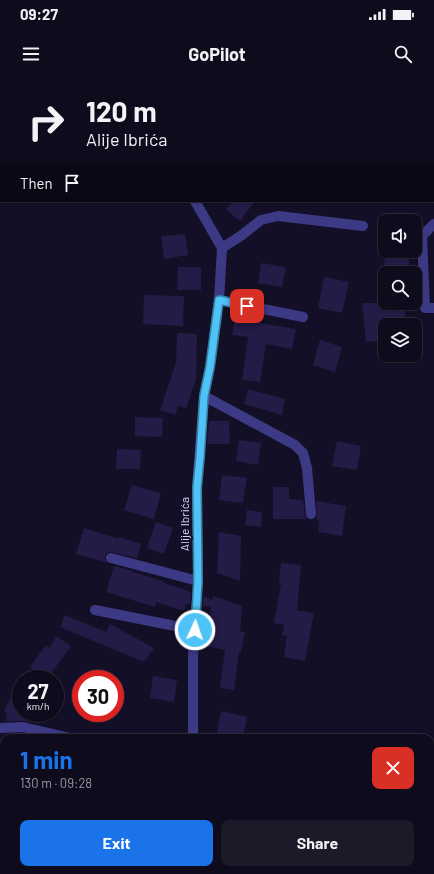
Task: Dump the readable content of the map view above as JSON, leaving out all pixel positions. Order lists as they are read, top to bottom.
{
  "streets": {
    "street": ["Alije Ibrića"]
  },
  "page": {
    "status": "09:27",
    "header": "GoPilot",
    "turn": ["120 m", "Alije Ibrića"],
    "then": "Then",
    "speed": "27 km/h",
    "limit": "30",
    "heading": ["1 min", "130 m · 09:28"],
    "buttons": ["Exit", "Share"]
  }
}
